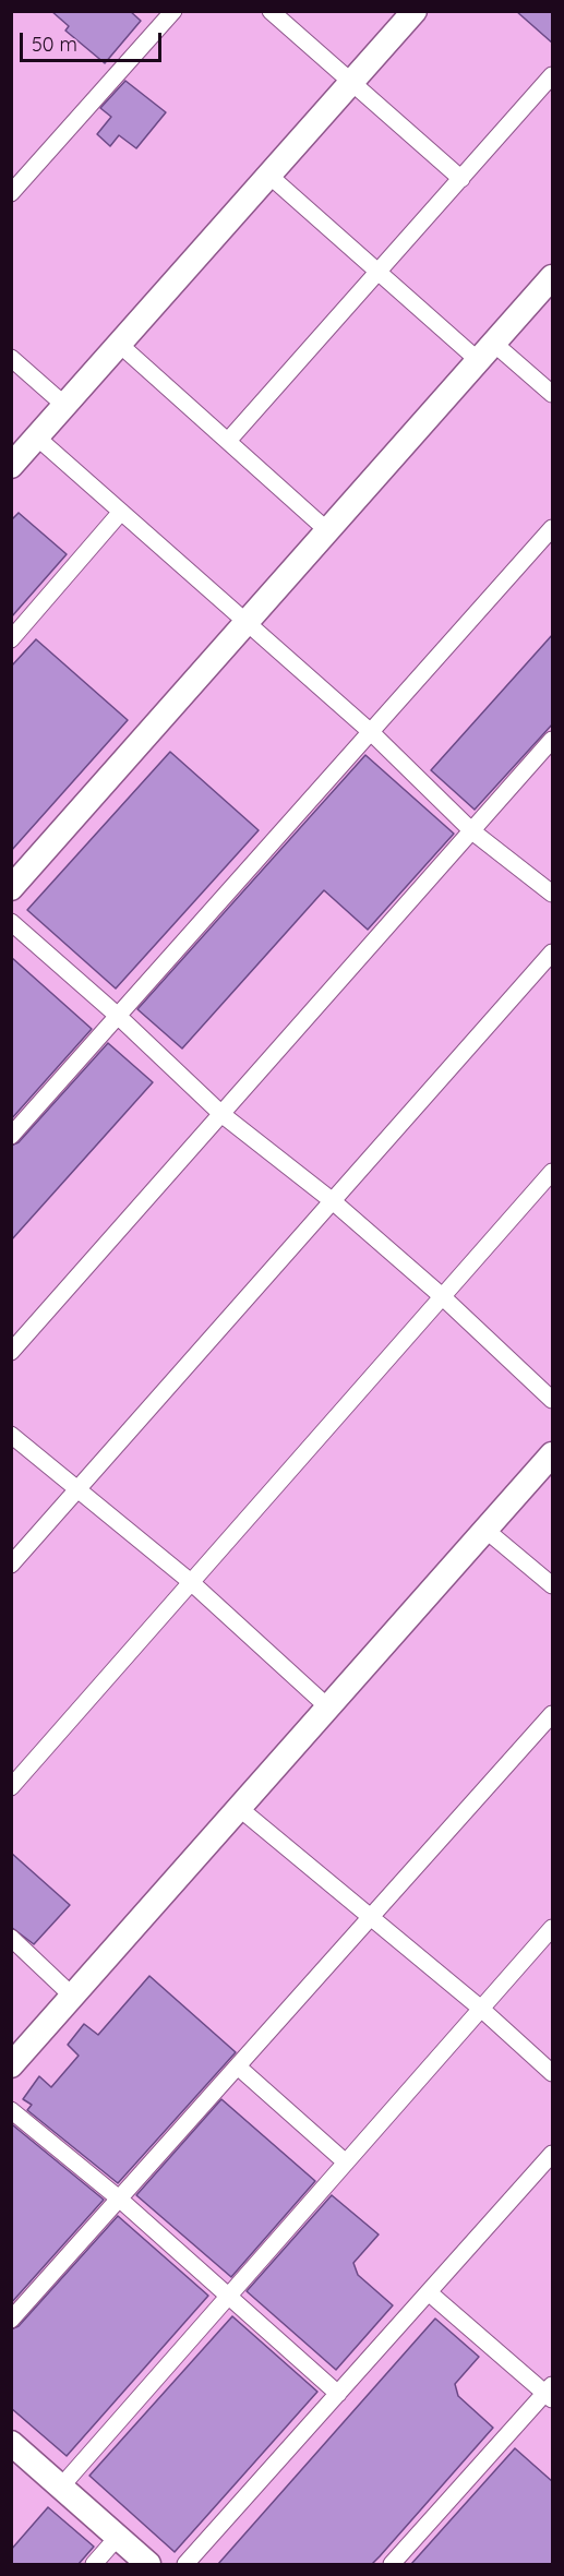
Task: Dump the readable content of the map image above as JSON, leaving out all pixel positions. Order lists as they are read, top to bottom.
{
  "scale_bar": "50 m"
}
